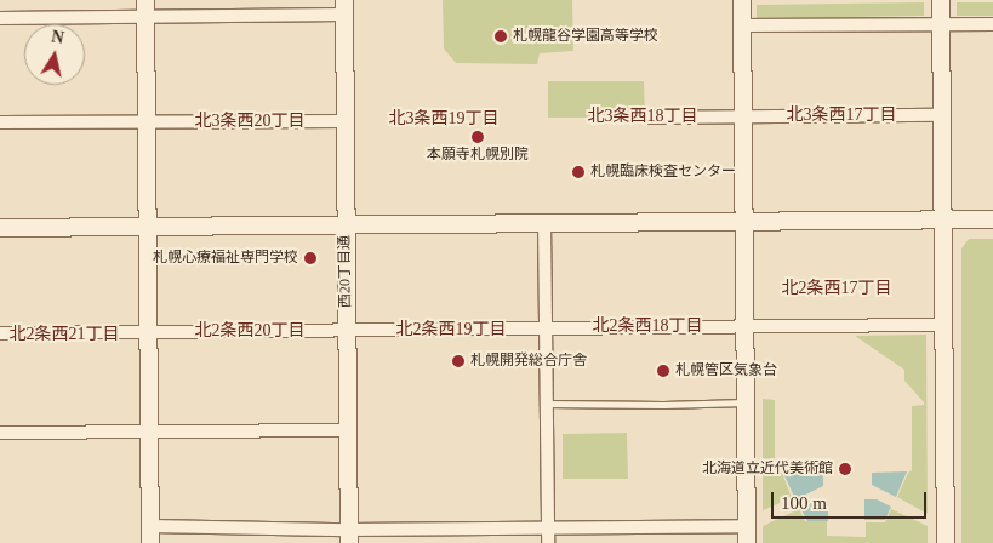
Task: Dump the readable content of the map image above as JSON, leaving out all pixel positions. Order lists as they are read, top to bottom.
{
  "streets": {
    "street": ["西20丁目通"]
  },
  "districts": [
    "北3条西17丁目",
    "北3条西18丁目",
    "北3条西19丁目",
    "北3条西20丁目",
    "北2条西17丁目",
    "北2条西18丁目",
    "北2条西19丁目",
    "北2条西20丁目",
    "北2条西21丁目"
  ],
  "places": [
    "札幌龍谷学園高等学校",
    "本願寺札幌別院",
    "札幌臨床検査センター",
    "札幌心療福祉専門学校",
    "札幌開発総合庁舎",
    "札幌管区気象台",
    "北海道立近代美術館"
  ],
  "scale_bar": "100 m",
  "north": "top"
}
